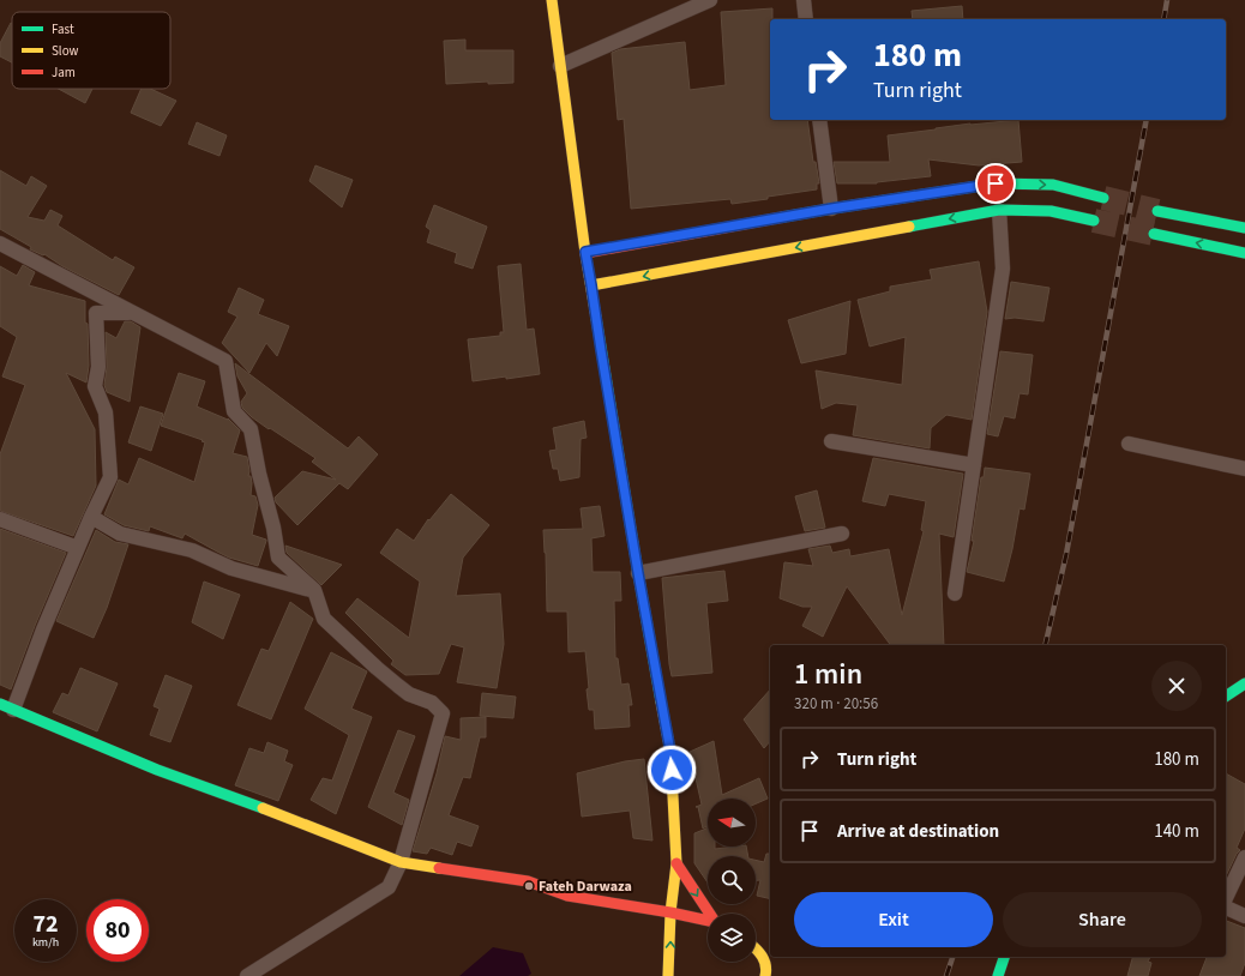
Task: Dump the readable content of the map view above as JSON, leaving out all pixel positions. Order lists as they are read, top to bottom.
{
  "places": ["Fateh Darwaza"],
  "legend": ["Fast", "Slow", "Jam"],
  "north": "left",
  "page": {
    "turn": ["180 m", "Turn right"],
    "heading": ["1 min", "320 m · 20:56"],
    "list": [
      {
        "name": "Turn right",
        "value": "180 m"
      },
      {
        "name": "Arrive at destination",
        "value": "140 m"
      }
    ],
    "buttons": ["Exit", "Share"],
    "speed": "72 km/h",
    "limit": "80"
  }
}
